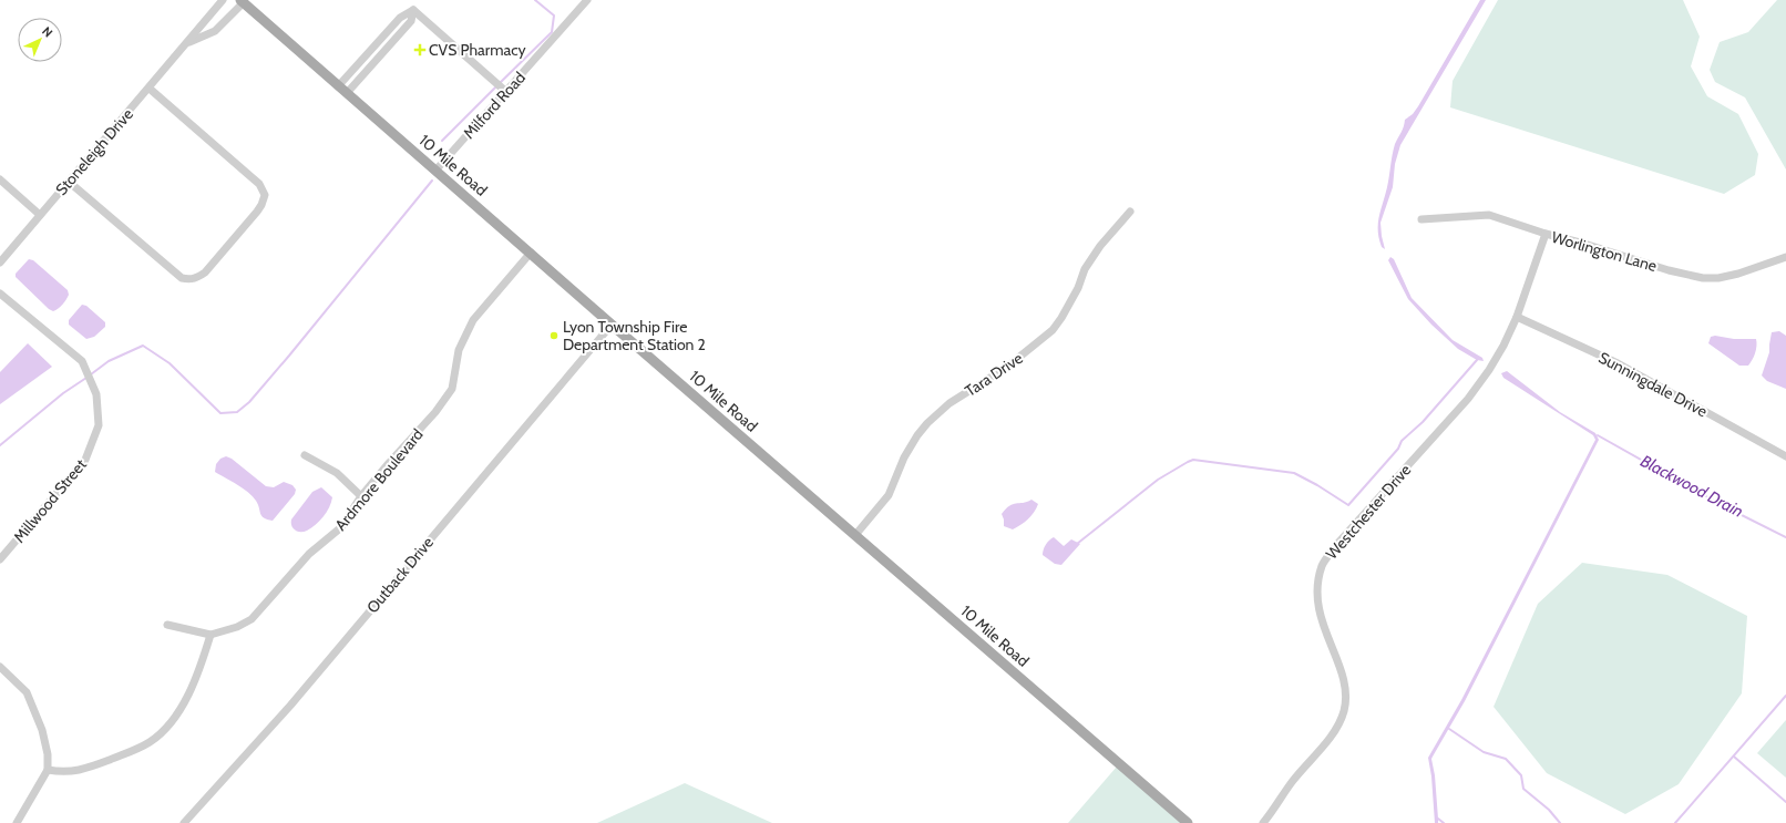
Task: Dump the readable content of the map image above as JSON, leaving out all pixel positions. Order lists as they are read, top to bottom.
{
  "streets": {
    "main road": ["10 Mile Road"],
    "street": [
      "Milford Road",
      "Stoneleigh Drive",
      "Worlington Lane",
      "Tara Drive",
      "Sunningdale Drive",
      "Ardmore Boulevard",
      "Millwood Street",
      "Westchester Drive",
      "Outback Drive"
    ]
  },
  "crossings": [
    ["Milford Road", "10 Mile Road"],
    ["Stoneleigh Drive", "10 Mile Road"],
    ["10 Mile Road", "Tara Drive"],
    ["10 Mile Road", "Ardmore Boulevard"],
    ["10 Mile Road", "Outback Drive"],
    ["Worlington Lane", "Westchester Drive"],
    ["Sunningdale Drive", "Westchester Drive"]
  ],
  "water": ["Blackwood Drain"],
  "places": {
    "health": ["CVS Pharmacy"],
    "other": ["Lyon Township Fire Department Station 2"]
  },
  "north": "top right"
}
